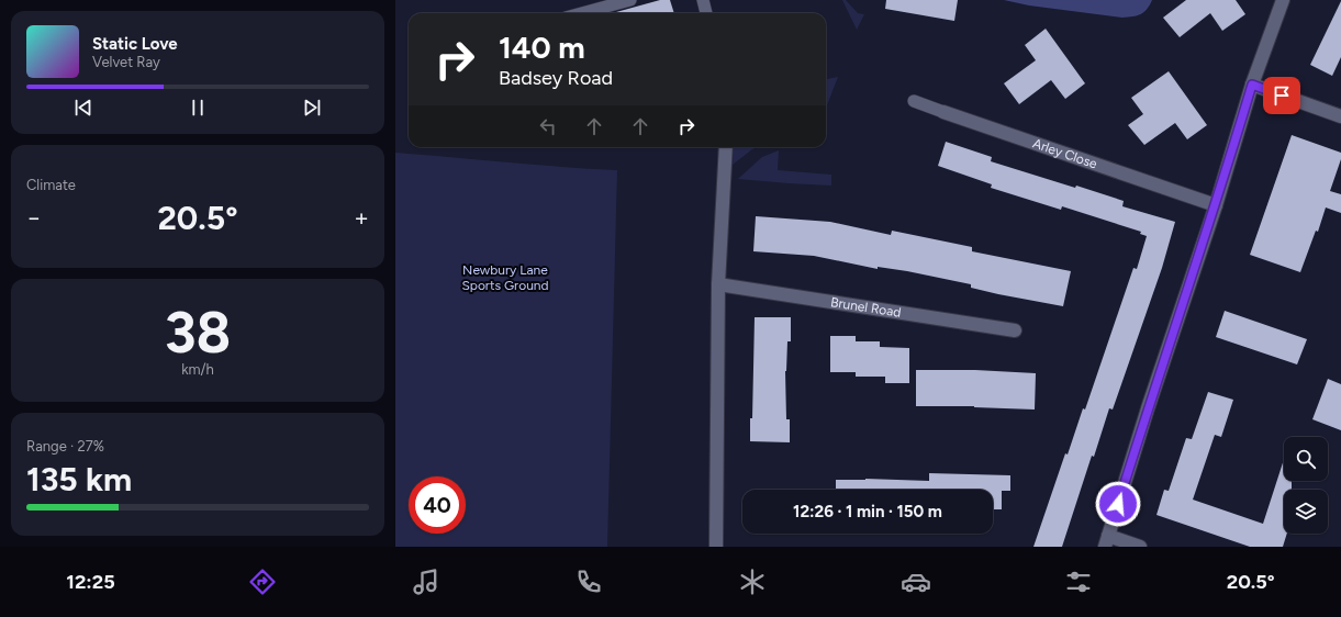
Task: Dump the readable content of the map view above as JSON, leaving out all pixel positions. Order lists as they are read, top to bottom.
{
  "streets": {
    "street": ["Arley Close", "Brunel Road"]
  },
  "parks": ["Newbury Lane Sports Ground"],
  "page": {
    "turn": ["140 m", "Badsey Road"],
    "song": ["Static Love", "Velvet Ray"],
    "tile": [
      "Climate",
      ["38", "km/h"],
      ["Range · 27%", "135 km"]
    ],
    "heat": ["−", "20.5°", "+"],
    "limit": "40",
    "trip": "12:26 · 1 min · 150 m",
    "tabs": ["12:25", "20.5°"]
  }
}
